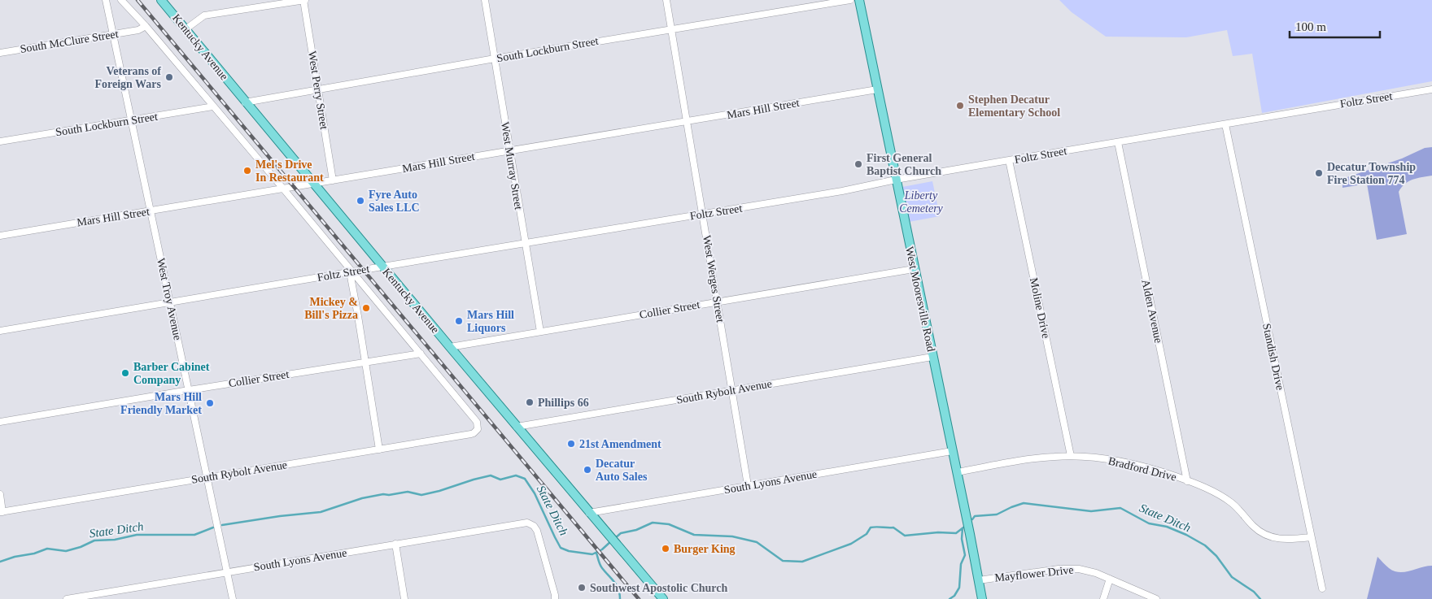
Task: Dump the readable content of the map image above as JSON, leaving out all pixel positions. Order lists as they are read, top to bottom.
{
  "streets": {
    "main road": ["Kentucky Avenue", "West Mooresville Road"],
    "street": [
      "South McClure Street",
      "South Lockburn Street",
      "West Perry Street",
      "Foltz Street",
      "Mars Hill Street",
      "West Murray Street",
      "West Werges Street",
      "West Troy Avenue",
      "Moline Drive",
      "Collier Street",
      "Alden Avenue",
      "Standish Drive",
      "South Rybolt Avenue",
      "Bradford Drive",
      "South Lyons Avenue",
      "Mayflower Drive"
    ]
  },
  "crossings": [
    ["South McClure Street", "West Troy Avenue"],
    ["Kentucky Avenue", "South Lockburn Street"],
    ["Kentucky Avenue", "Foltz Street"],
    ["Kentucky Avenue", "Mars Hill Street"],
    ["Kentucky Avenue", "Collier Street"],
    ["Kentucky Avenue", "South Rybolt Avenue"],
    ["Kentucky Avenue", "South Lyons Avenue"],
    ["South Lockburn Street", "West Perry Street"],
    ["South Lockburn Street", "West Murray Street"],
    ["South Lockburn Street", "West Werges Street"],
    ["South Lockburn Street", "West Troy Avenue"],
    ["West Perry Street", "Mars Hill Street"],
    ["Foltz Street", "West Murray Street"],
    ["Foltz Street", "West Werges Street"],
    ["Foltz Street", "West Troy Avenue"],
    ["Foltz Street", "West Mooresville Road"],
    ["Foltz Street", "Moline Drive"],
    ["Foltz Street", "Alden Avenue"],
    ["Foltz Street", "Standish Drive"],
    ["Mars Hill Street", "West Murray Street"],
    ["Mars Hill Street", "West Werges Street"],
    ["Mars Hill Street", "West Troy Avenue"],
    ["Mars Hill Street", "West Mooresville Road"],
    ["West Murray Street", "Collier Street"],
    ["West Werges Street", "Collier Street"],
    ["West Werges Street", "South Rybolt Avenue"],
    ["West Werges Street", "South Lyons Avenue"],
    ["West Troy Avenue", "Collier Street"],
    ["West Troy Avenue", "South Rybolt Avenue"],
    ["West Troy Avenue", "South Lyons Avenue"],
    ["West Mooresville Road", "Collier Street"],
    ["West Mooresville Road", "South Rybolt Avenue"],
    ["West Mooresville Road", "Bradford Drive"],
    ["West Mooresville Road", "South Lyons Avenue"],
    ["West Mooresville Road", "Mayflower Drive"],
    ["Moline Drive", "Bradford Drive"],
    ["Collier Street", "South Rybolt Avenue"],
    ["Alden Avenue", "Bradford Drive"],
    ["Standish Drive", "Bradford Drive"]
  ],
  "water": ["State Ditch"],
  "parks": ["Liberty Cemetery"],
  "places": [
    "Veterans of Foreign Wars",
    "Stephen Decatur Elementary School",
    "First General Baptist Church",
    "Mel's Drive In Restaurant",
    "Decatur Township Fire Station 774",
    "Fyre Auto Sales LLC",
    "Mickey & Bill's Pizza",
    "Mars Hill Liquors",
    "Barber Cabinet Company",
    "Phillips 66",
    "Mars Hill Friendly Market",
    "21st Amendment",
    "Decatur Auto Sales",
    "Burger King",
    "Southwest Apostolic Church"
  ],
  "scale_bar": "100 m"
}
